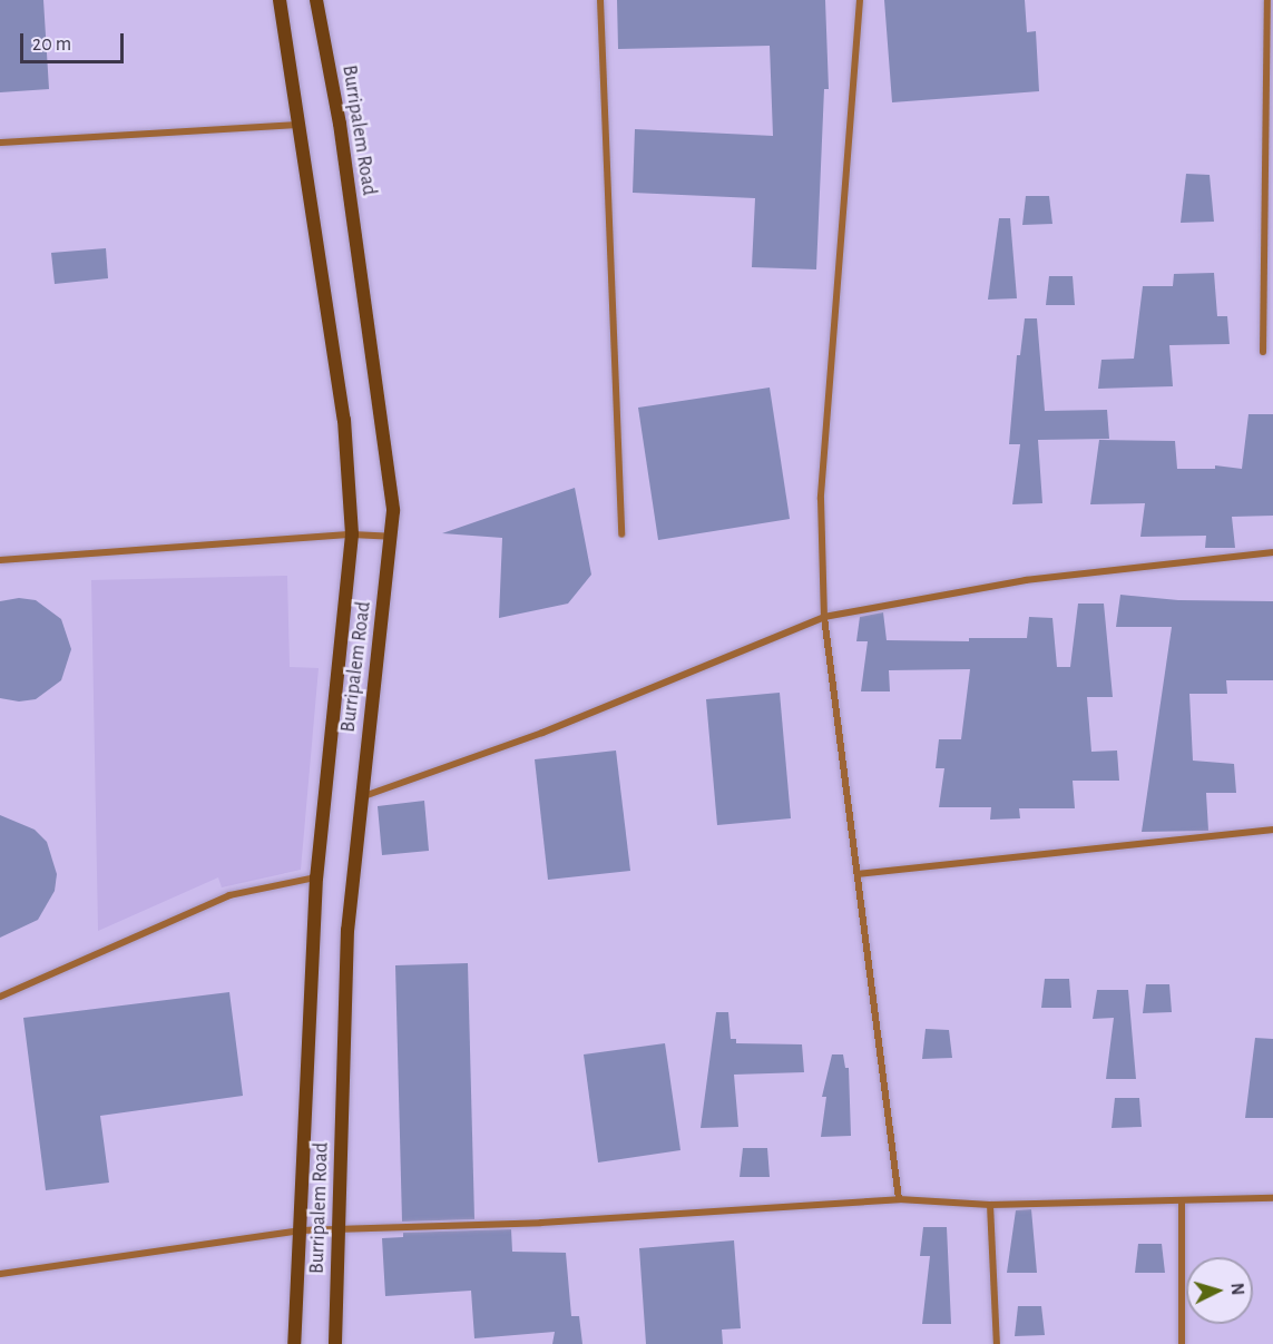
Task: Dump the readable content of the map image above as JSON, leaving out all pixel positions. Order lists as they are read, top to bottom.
{
  "streets": {
    "main road": ["Burripalem Road"]
  },
  "scale_bar": "20 m",
  "north": "right"
}
